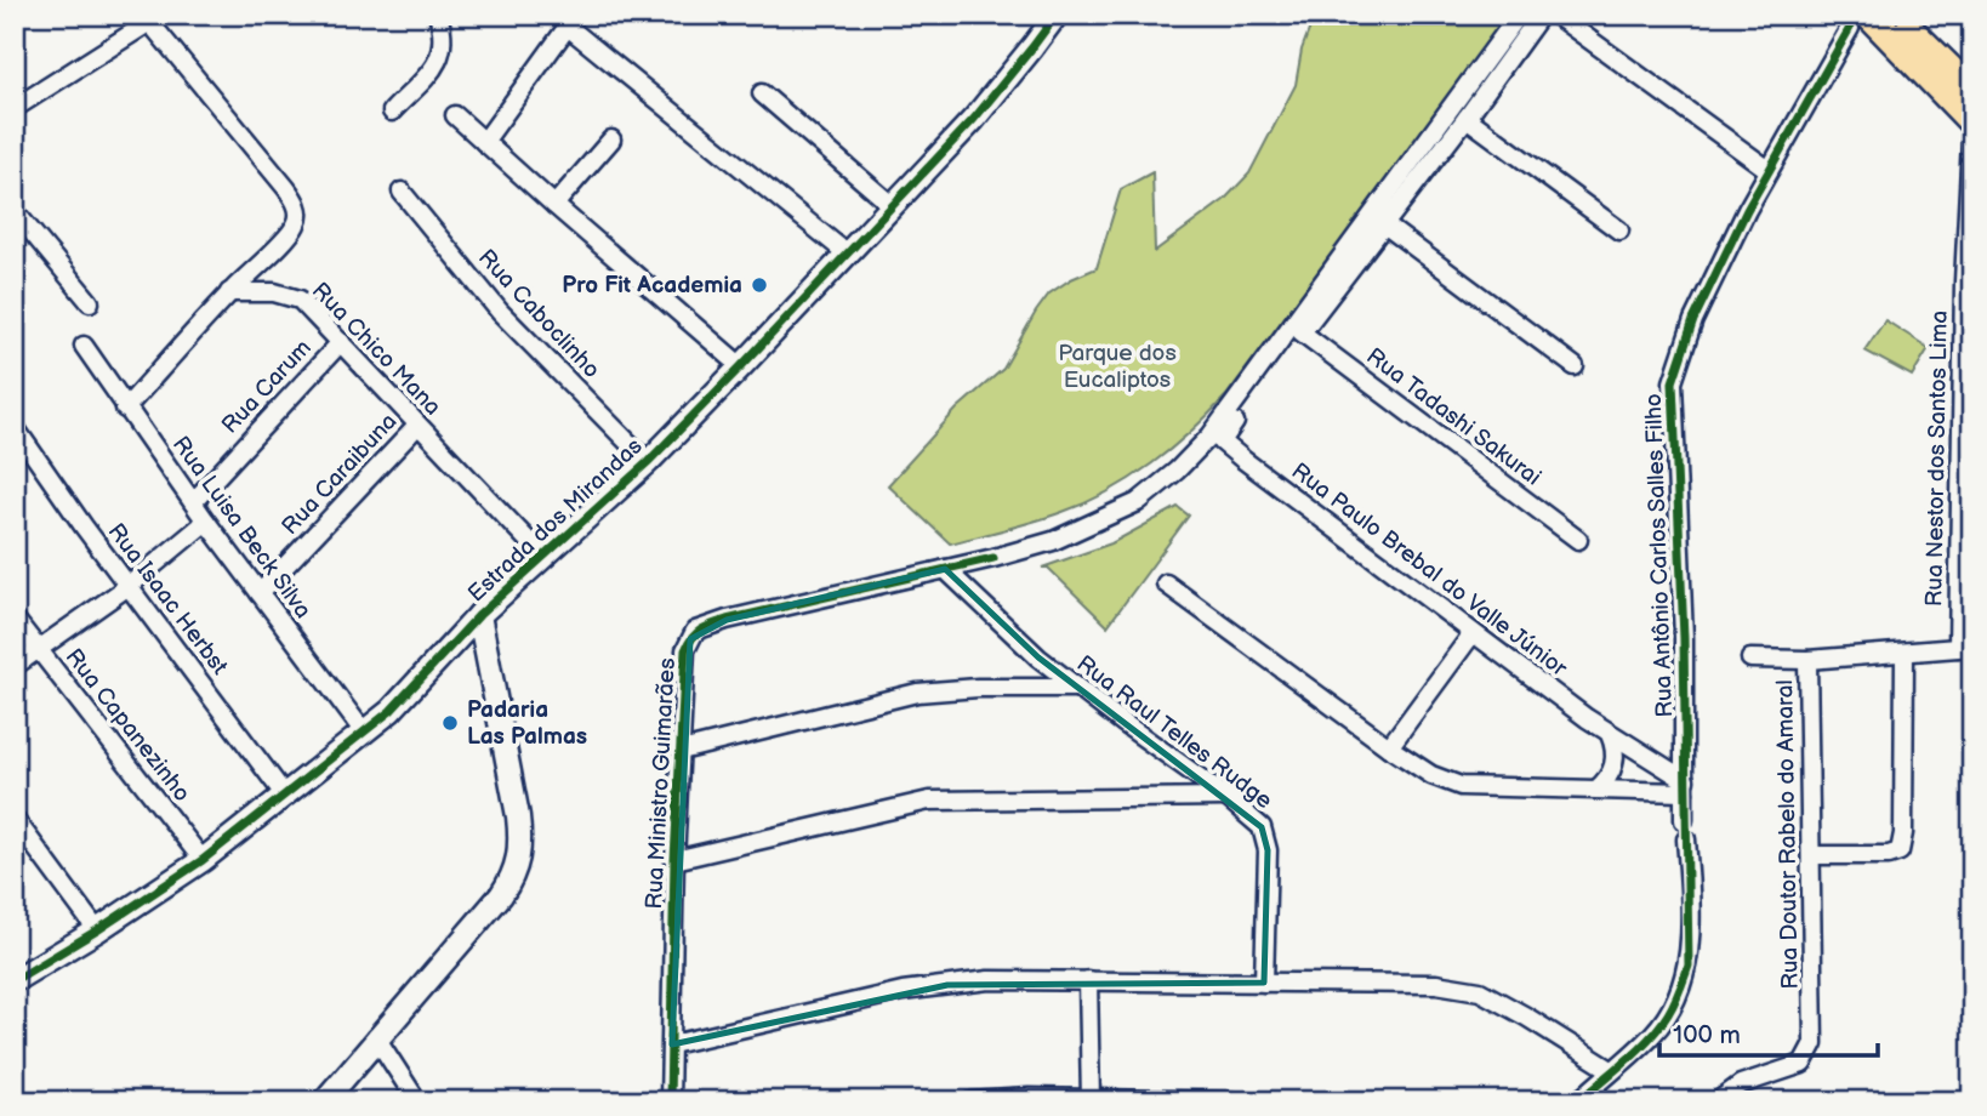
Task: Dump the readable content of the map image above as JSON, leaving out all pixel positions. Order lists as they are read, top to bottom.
{
  "streets": {
    "street": [
      "Rua Caboclinho",
      "Rua Chico Mana",
      "Rua Carum",
      "Rua Tadashi Sakurai",
      "Rua Nestor dos Santos Lima",
      "Rua Caraibuna",
      "Estrada dos Mirandas",
      "Rua Luisa Beck Silva",
      "Rua Antônio Carlos Salles Filho",
      "Rua Paulo Brebal do Valle Júnior",
      "Rua Isaac Herbst",
      "Rua Capanezinho",
      "Rua Raul Telles Rudge",
      "Rua Ministro Guimarães",
      "Rua Doutor Rabelo do Amaral"
    ]
  },
  "crossings": [
    ["Rua Caboclinho", "Estrada dos Mirandas"],
    ["Rua Chico Mana", "Rua Carum"],
    ["Rua Chico Mana", "Rua Caraibuna"],
    ["Rua Chico Mana", "Estrada dos Mirandas"],
    ["Rua Carum", "Rua Luisa Beck Silva"],
    ["Rua Tadashi Sakurai", "Rua Paulo Brebal do Valle Júnior"],
    ["Rua Caraibuna", "Rua Luisa Beck Silva"],
    ["Estrada dos Mirandas", "Rua Luisa Beck Silva"],
    ["Estrada dos Mirandas", "Rua Isaac Herbst"],
    ["Estrada dos Mirandas", "Rua Capanezinho"],
    ["Rua Antônio Carlos Salles Filho", "Rua Paulo Brebal do Valle Júnior"],
    ["Rua Raul Telles Rudge", "Rua Ministro Guimarães"]
  ],
  "parks": ["Parque dos Eucaliptos"],
  "places": ["Pro Fit Academia", "Padaria Las Palmas"],
  "scale_bar": "100 m"
}
